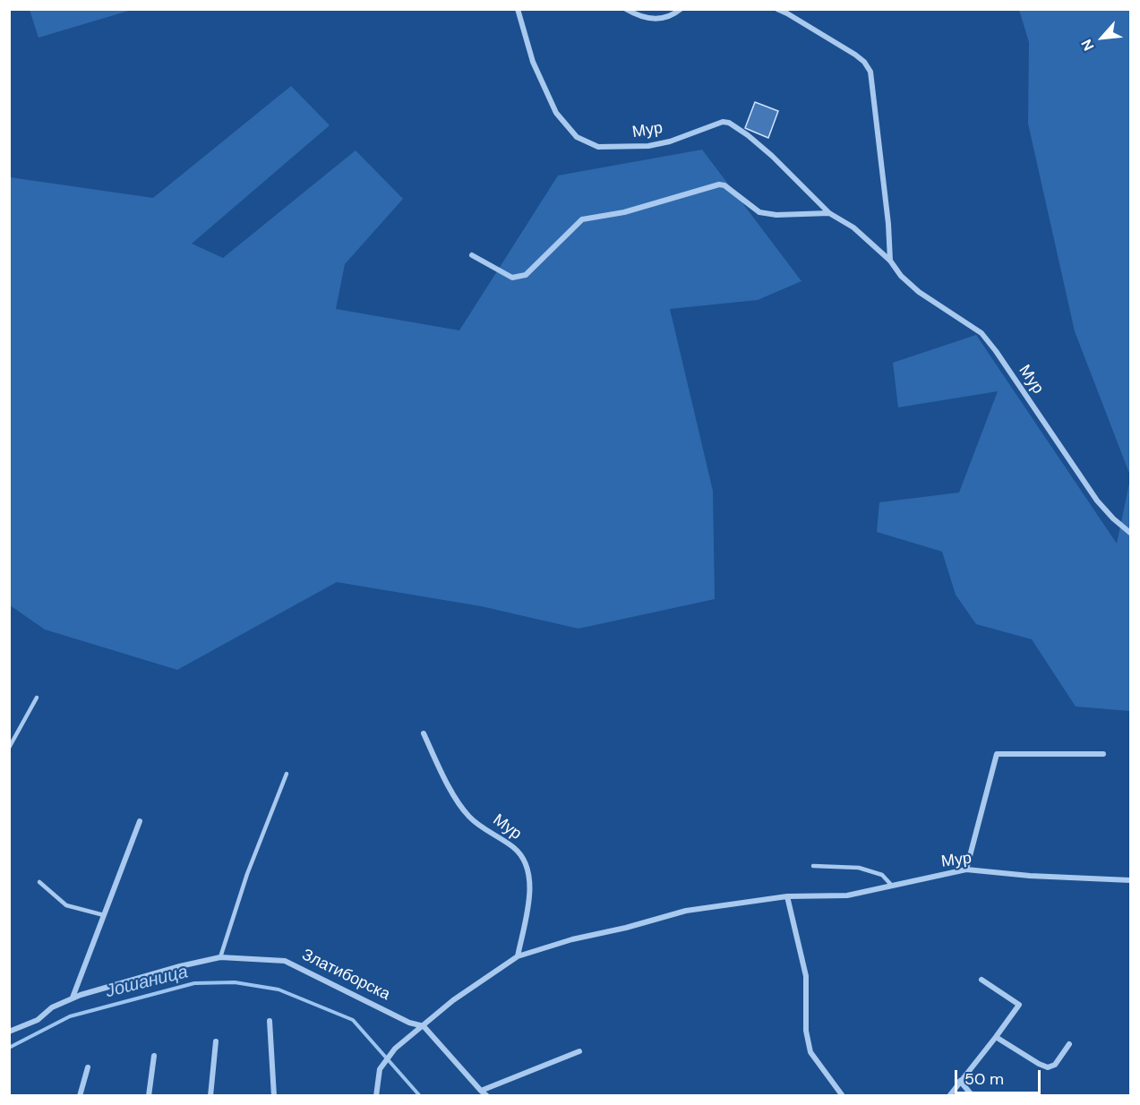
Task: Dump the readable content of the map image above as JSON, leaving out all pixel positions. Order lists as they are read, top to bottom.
{
  "streets": {
    "street": ["Мур", "Златиборска"]
  },
  "crossings": [
    ["Мур", "Златиборска"]
  ],
  "water": ["Јошаница"],
  "scale_bar": "50 m",
  "north": "bottom left"
}
